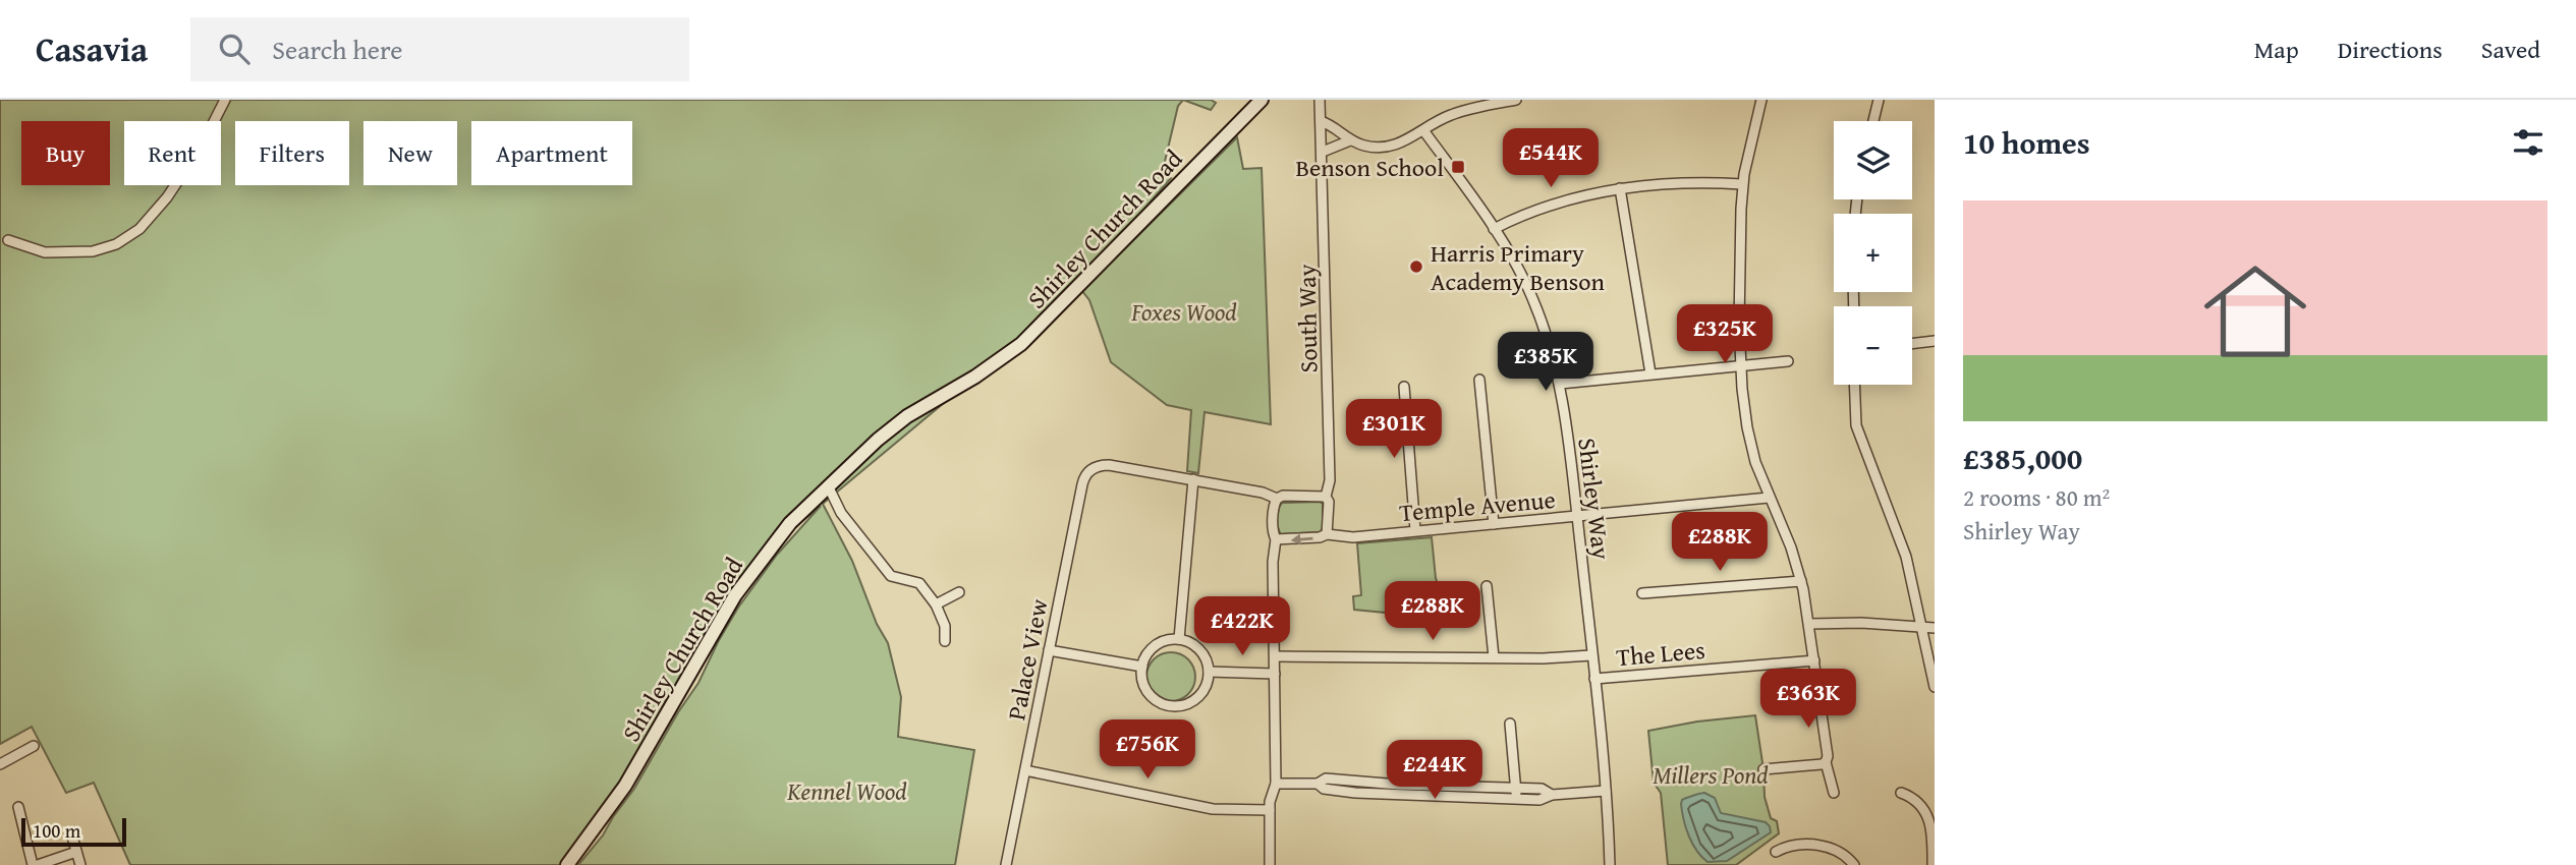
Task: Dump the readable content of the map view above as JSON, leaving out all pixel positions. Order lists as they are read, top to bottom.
{
  "streets": {
    "street": [
      "Shirley Church Road",
      "South Way",
      "Shirley Way",
      "Temple Avenue",
      "The Lees",
      "Palace View"
    ]
  },
  "crossings": [
    ["South Way", "Temple Avenue"],
    ["Shirley Way", "Temple Avenue"],
    ["Shirley Way", "The Lees"]
  ],
  "parks": ["Foxes Wood", "Millers Pond", "Kennel Wood"],
  "places": {
    "transit": ["Benson School"],
    "other": ["Harris Primary Academy Benson"]
  },
  "scale_bar": "100 m",
  "page": {
    "header": "Casavia",
    "search": "Search here",
    "nav": ["Map", "Directions", "Saved"],
    "heading": "10 homes",
    "map_buttons": ["+", "−"],
    "chip": [
      "Buy",
      "Rent",
      "Filters",
      "New",
      "Apartment"
    ],
    "price": [
      "£544K",
      "£325K",
      "£385K",
      "£301K",
      "£288K",
      "£288K",
      "£422K",
      "£363K",
      "£756K",
      "£244K"
    ],
    "list": [
      {
        "name": "£385,000",
        "note": "2 rooms · 80 m² · Shirley Way"
      }
    ],
    "scale": "100 m"
  }
}
